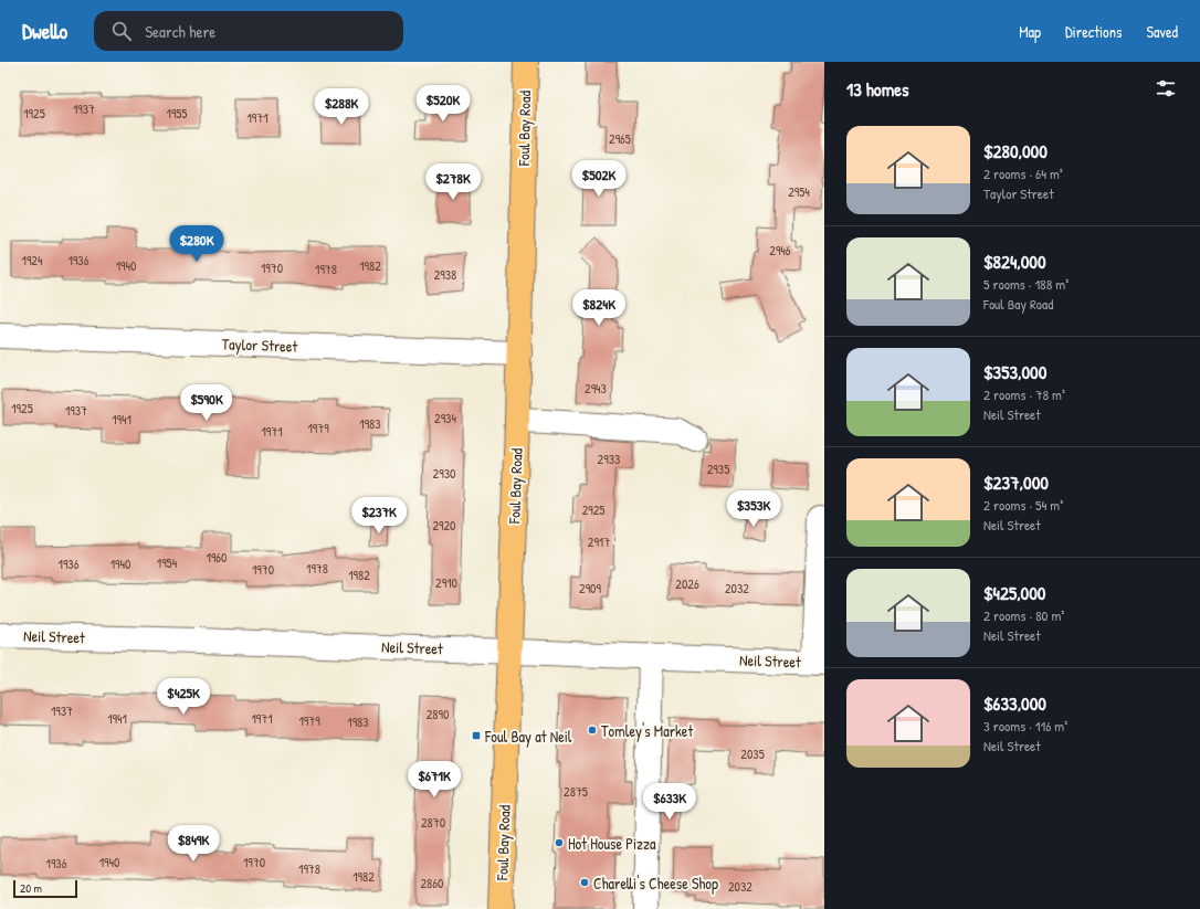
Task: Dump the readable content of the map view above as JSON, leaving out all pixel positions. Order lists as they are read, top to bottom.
{
  "streets": {
    "main road": ["Foul Bay Road"],
    "street": ["Taylor Street", "Neil Street"]
  },
  "crossings": [
    ["Foul Bay Road", "Taylor Street"],
    ["Foul Bay Road", "Neil Street"]
  ],
  "places": {
    "other": ["Tomley's Market", "Hot House Pizza", "Charelli's Cheese Shop"],
    "transit": ["Foul Bay at Neil"]
  },
  "house_numbers": [
    "1937",
    "1925",
    "1955",
    "1971",
    "2965",
    "2954",
    "2946",
    "1924",
    "1936",
    "1940",
    "1982",
    "1970",
    "1978",
    "2938",
    "2943",
    "1925",
    "1937",
    "2934",
    "1941",
    "1983",
    "1979",
    "1971",
    "2933",
    "2935",
    "2930",
    "2925",
    "2920",
    "2917",
    "1960",
    "1954",
    "1936",
    "1940",
    "1978",
    "1970",
    "1982",
    "2910",
    "2026",
    "2909",
    "2032",
    "1937",
    "2890",
    "1941",
    "1971",
    "1979",
    "1983",
    "2035",
    "2875",
    "2870",
    "1940",
    "1970",
    "1936",
    "1978",
    "1982",
    "2860",
    "2032"
  ],
  "scale_bar": "20 m",
  "page": {
    "header": "Dwello",
    "search": "Search here",
    "nav": ["Map", "Directions", "Saved"],
    "heading": "13 homes",
    "price": [
      "$520K",
      "$288K",
      "$502K",
      "$278K",
      "$280K",
      "$824K",
      "$590K",
      "$353K",
      "$237K",
      "$425K",
      "$671K",
      "$633K",
      "$849K"
    ],
    "list": [
      {
        "name": "$280,000",
        "note": "2 rooms · 64 m² · Taylor Street"
      },
      {
        "name": "$824,000",
        "note": "5 rooms · 188 m² · Foul Bay Road"
      },
      {
        "name": "$353,000",
        "note": "2 rooms · 78 m² · Neil Street"
      },
      {
        "name": "$237,000",
        "note": "2 rooms · 54 m² · Neil Street"
      },
      {
        "name": "$425,000",
        "note": "2 rooms · 80 m² · Neil Street"
      },
      {
        "name": "$633,000",
        "note": "3 rooms · 116 m² · Neil Street"
      }
    ],
    "scale": "20 m"
  }
}
